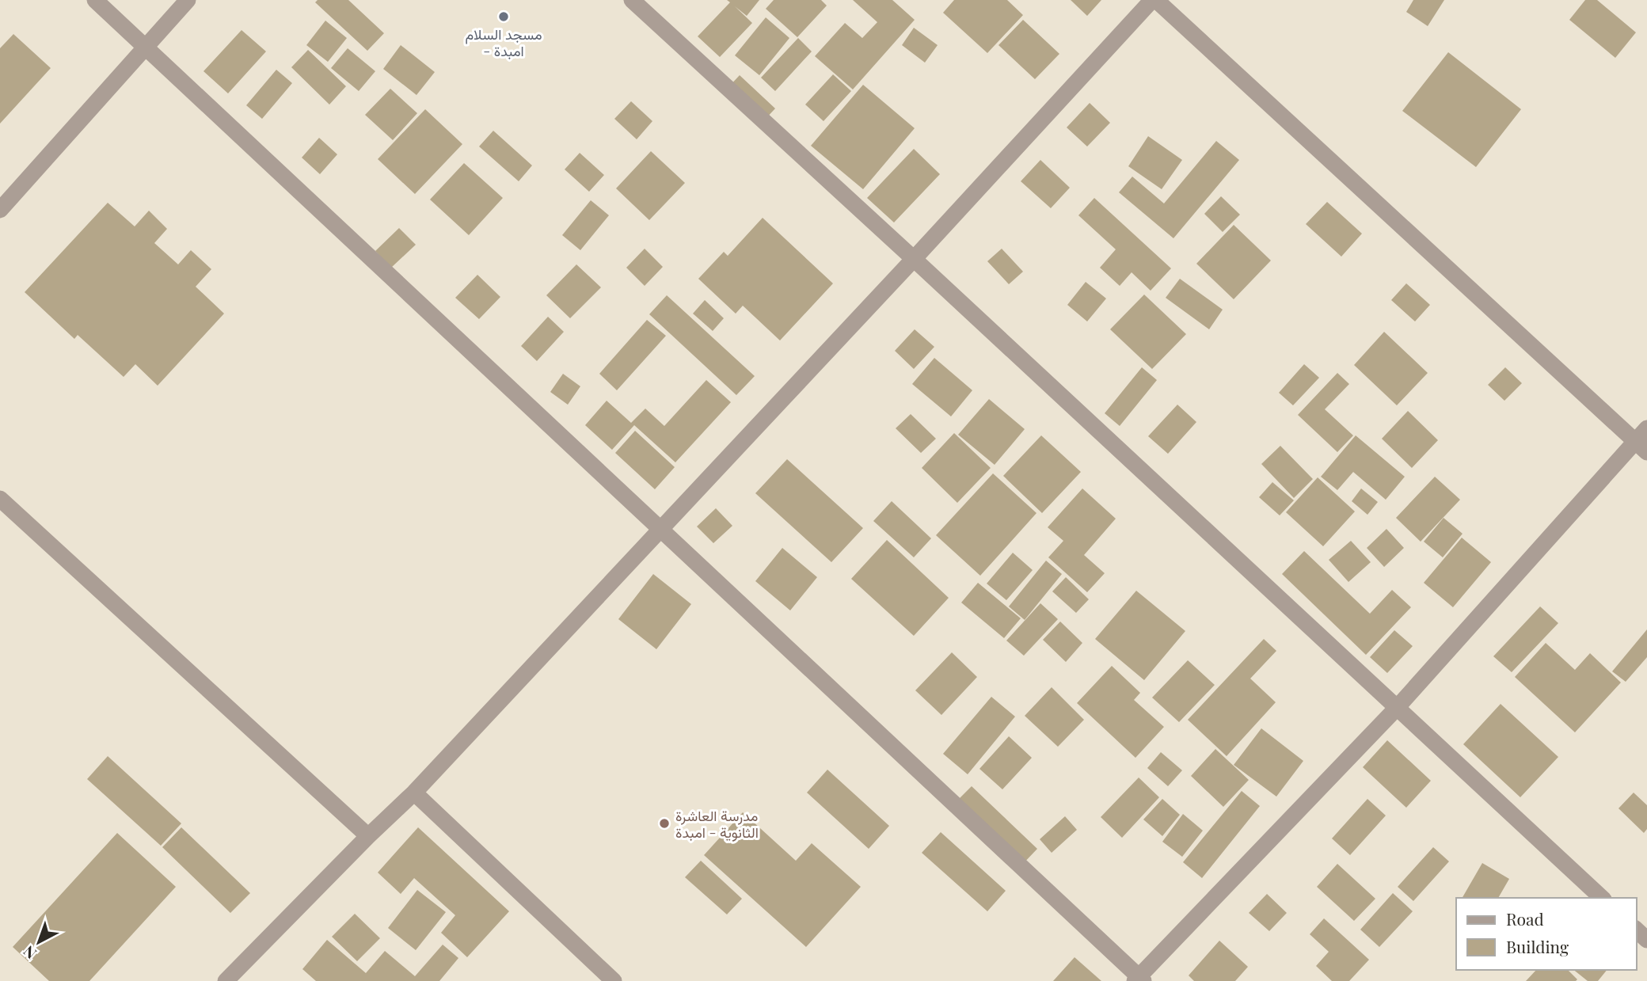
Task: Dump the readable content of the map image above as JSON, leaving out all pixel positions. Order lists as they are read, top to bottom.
{
  "places": ["مسجد السلام - امبدة", "مدرسة العاشرة الثانوية - امبدة"],
  "legend": ["Road", "Building"],
  "north": "bottom left"
}
